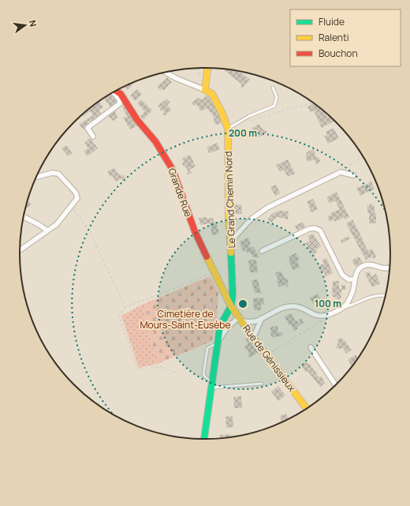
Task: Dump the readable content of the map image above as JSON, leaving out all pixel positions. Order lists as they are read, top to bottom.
{
  "streets": {
    "street": ["Grande Rue", "Le Grand Chemin Nord", "Rue de Génissieux"]
  },
  "crossings": [
    ["Grande Rue", "Le Grand Chemin Nord"],
    ["Grande Rue", "Rue de Génissieux"],
    ["Le Grand Chemin Nord", "Rue de Génissieux"]
  ],
  "parks": ["Cimetière de Mours-Saint-Eusèbe"],
  "legend": ["Fluide", "Ralenti", "Bouchon"],
  "north": "right",
  "rings": ["200 m", "100 m"]
}
